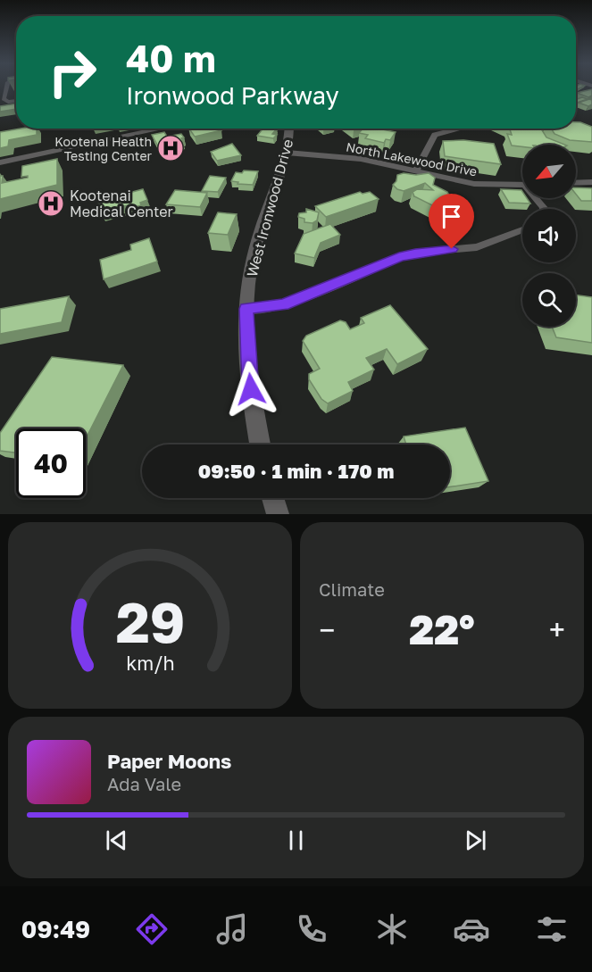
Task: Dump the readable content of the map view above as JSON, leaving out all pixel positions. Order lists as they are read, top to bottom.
{
  "streets": {
    "street": ["North Lakewood Drive", "West Ironwood Drive"]
  },
  "crossings": [
    ["North Lakewood Drive", "West Ironwood Drive"]
  ],
  "places": {
    "hospital": ["Kootenai Health Testing Center", "Kootenai Medical Center"]
  },
  "north": "bottom left",
  "page": {
    "turn": ["40 m", "Ironwood Parkway"],
    "limit": "40",
    "trip": "09:50 · 1 min · 170 m",
    "tile": "Climate",
    "heat": ["−", "22°", "+"],
    "song": ["Paper Moons", "Ada Vale"],
    "tabs": "09:49",
    "gauge": ["29", "km/h"]
  }
}
